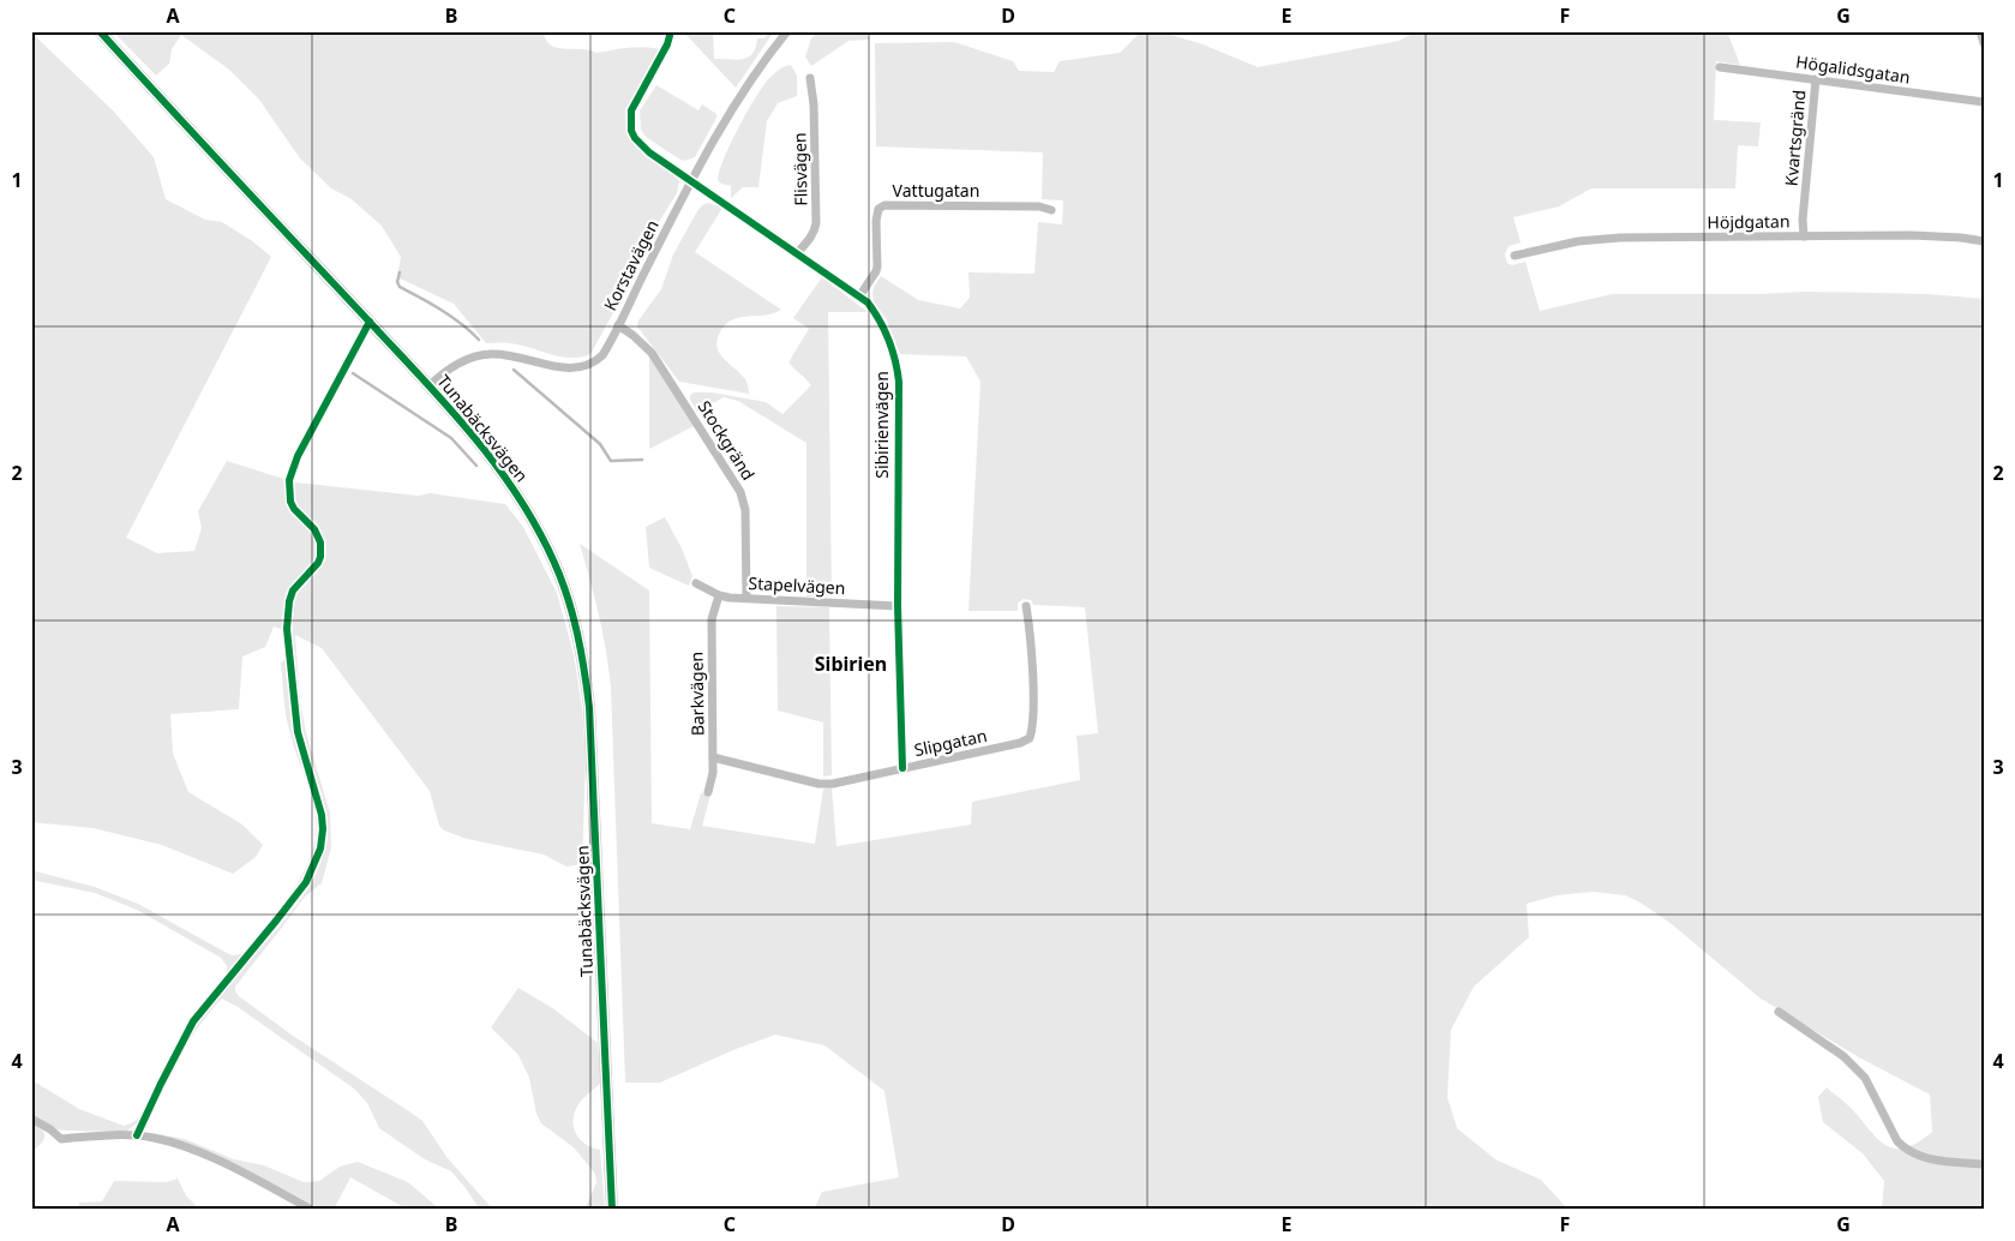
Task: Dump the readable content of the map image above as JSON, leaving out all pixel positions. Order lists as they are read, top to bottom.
{
  "streets": {
    "street": [
      "Högalidsgatan",
      "Kvartsgränd",
      "Flisvägen",
      "Vattugatan",
      "Höjdgatan",
      "Korstavägen",
      "Sibirienvägen",
      "Tunabäcksvägen",
      "Stockgränd",
      "Stapelvägen",
      "Barkvägen",
      "Slipgatan"
    ]
  },
  "crossings": [
    ["Högalidsgatan", "Kvartsgränd"],
    ["Kvartsgränd", "Höjdgatan"],
    ["Flisvägen", "Sibirienvägen"],
    ["Vattugatan", "Sibirienvägen"],
    ["Korstavägen", "Sibirienvägen"],
    ["Korstavägen", "Tunabäcksvägen"],
    ["Korstavägen", "Stockgränd"],
    ["Sibirienvägen", "Stapelvägen"],
    ["Sibirienvägen", "Slipgatan"],
    ["Stockgränd", "Stapelvägen"],
    ["Stapelvägen", "Barkvägen"],
    ["Barkvägen", "Slipgatan"]
  ],
  "districts": ["Sibirien"],
  "grid": {
    "columns": [
      "A",
      "B",
      "C",
      "D",
      "E",
      "F",
      "G"
    ],
    "rows": [
      "1",
      "2",
      "3",
      "4"
    ]
  }
}
